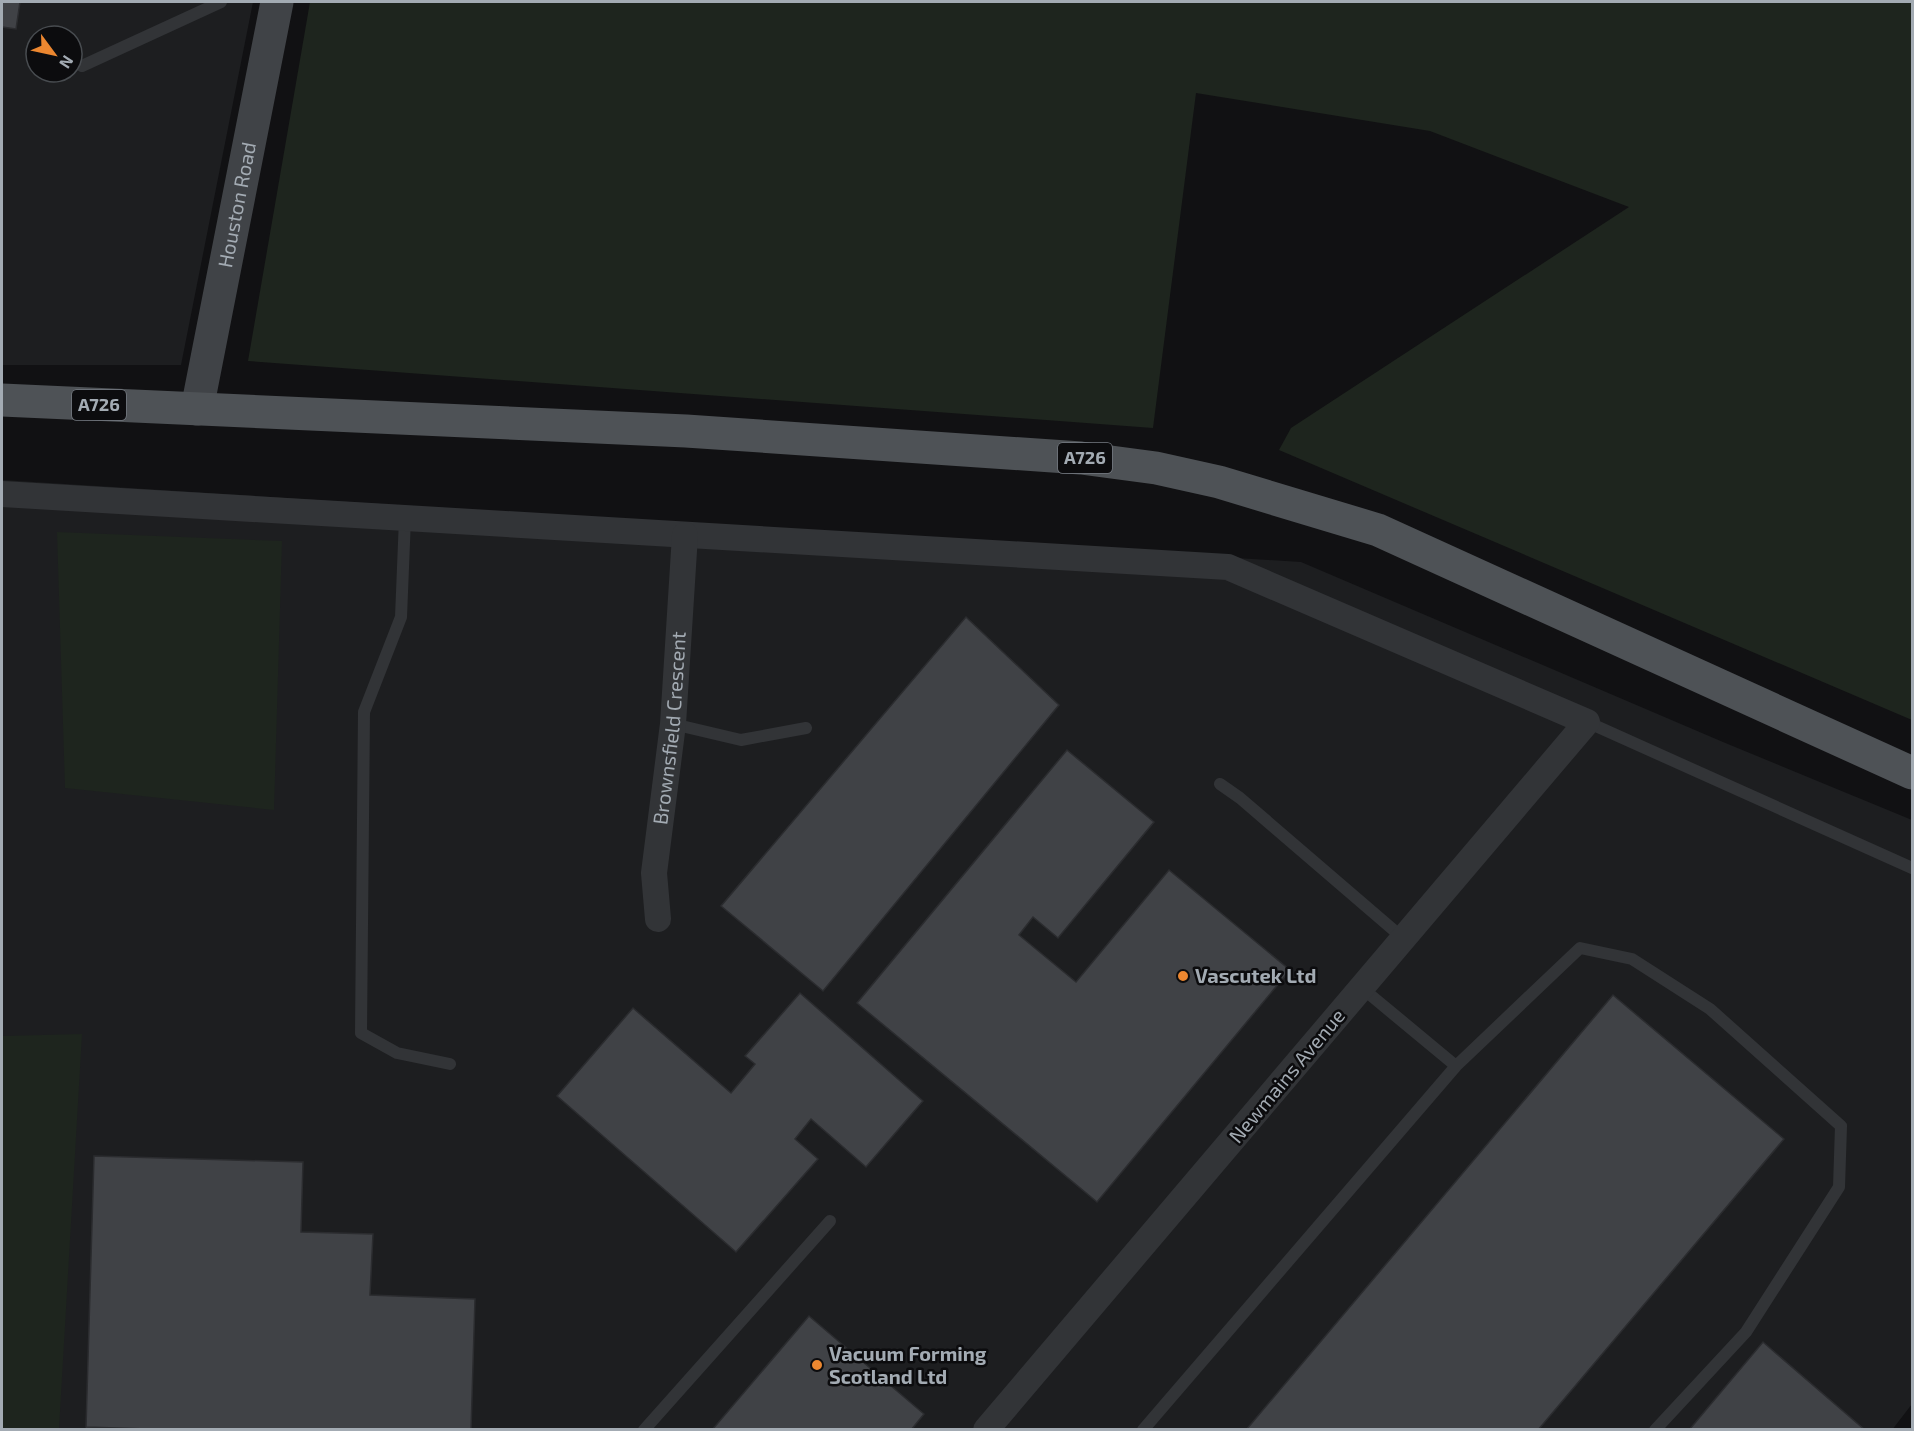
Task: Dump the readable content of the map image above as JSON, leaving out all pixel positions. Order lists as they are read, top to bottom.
{
  "streets": {
    "main road": ["Houston Road", "A726"],
    "street": ["Brownsfield Crescent", "Newmains Avenue"]
  },
  "crossings": [
    ["Houston Road", "A726"]
  ],
  "places": ["Vascutek Ltd", "Vacuum Forming Scotland Ltd"],
  "north": "bottom right"
}
